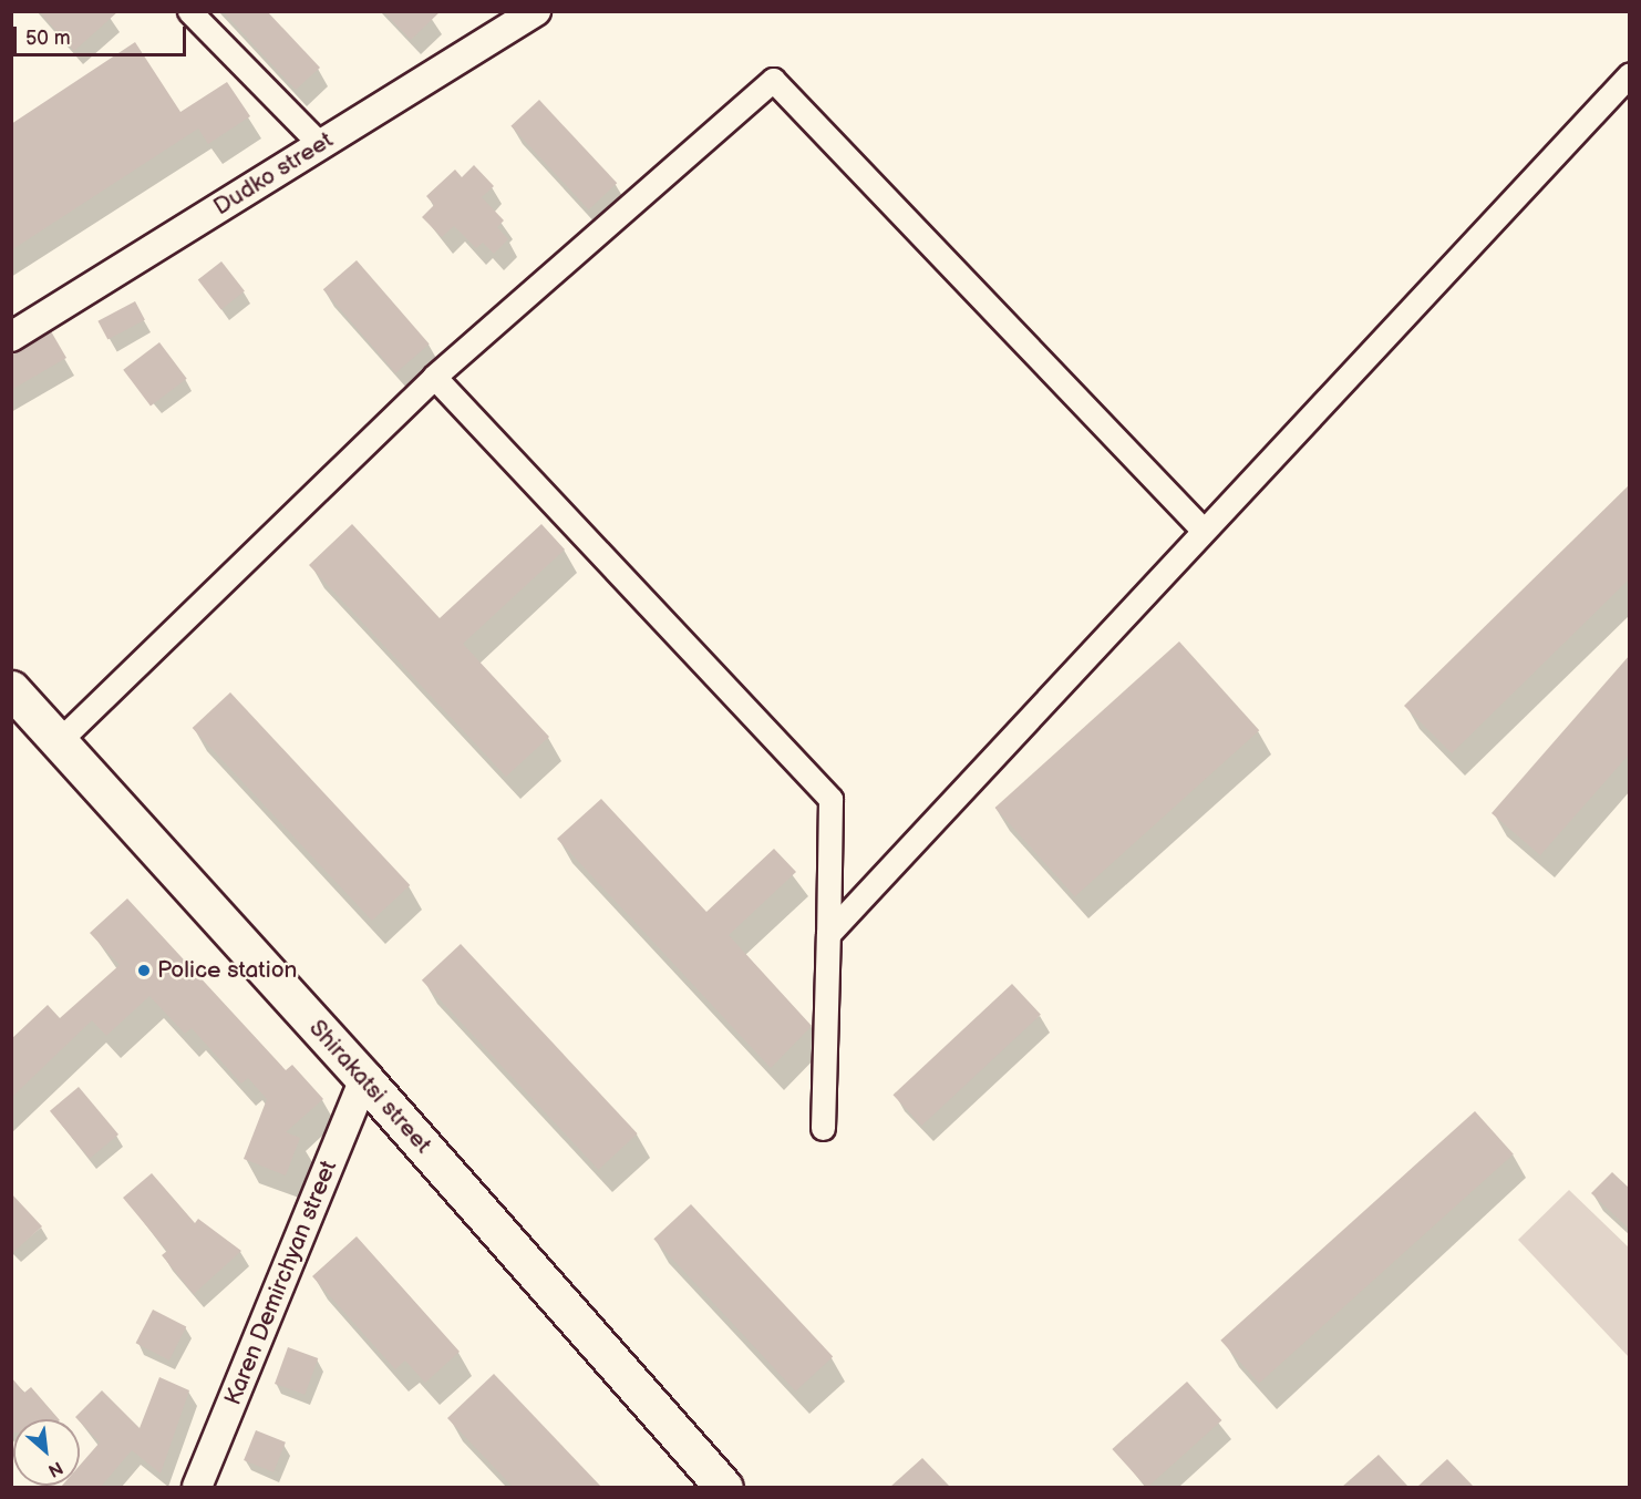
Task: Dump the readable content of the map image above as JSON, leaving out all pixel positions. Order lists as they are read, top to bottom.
{
  "streets": {
    "main road": ["Shirakatsi street"],
    "street": ["Dudko street", "Karen Demirchyan street"]
  },
  "crossings": [
    ["Shirakatsi street", "Karen Demirchyan street"]
  ],
  "places": ["Police station"],
  "scale_bar": "50 m",
  "north": "bottom right"
}
